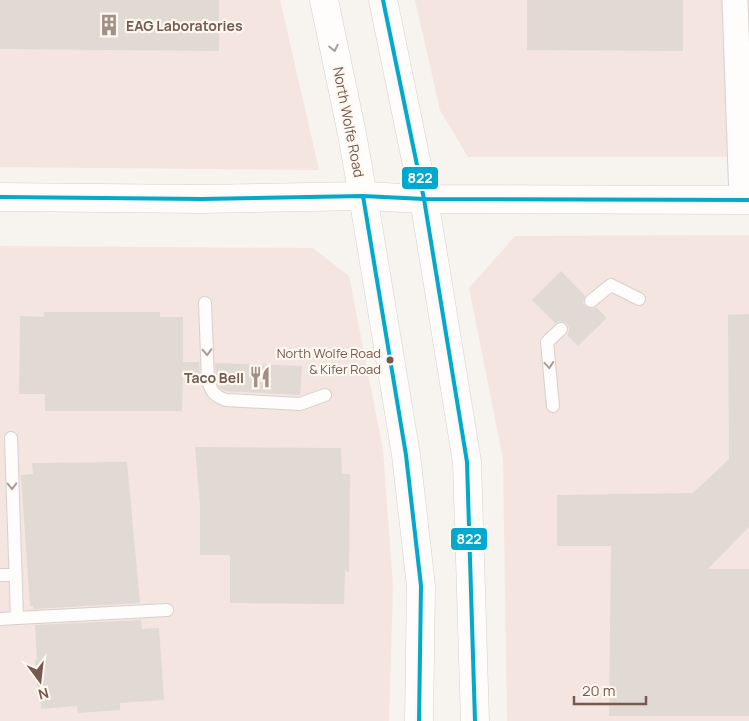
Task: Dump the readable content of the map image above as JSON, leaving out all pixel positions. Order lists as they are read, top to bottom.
{
  "streets": {
    "main road": ["North Wolfe Road"]
  },
  "places": {
    "building": ["EAG Laboratories"],
    "other": ["North Wolfe Road & Kifer Road"],
    "restaurant": ["Taco Bell"]
  },
  "lines": ["transit line 822"],
  "scale_bar": "20 m",
  "north": "bottom"
}
